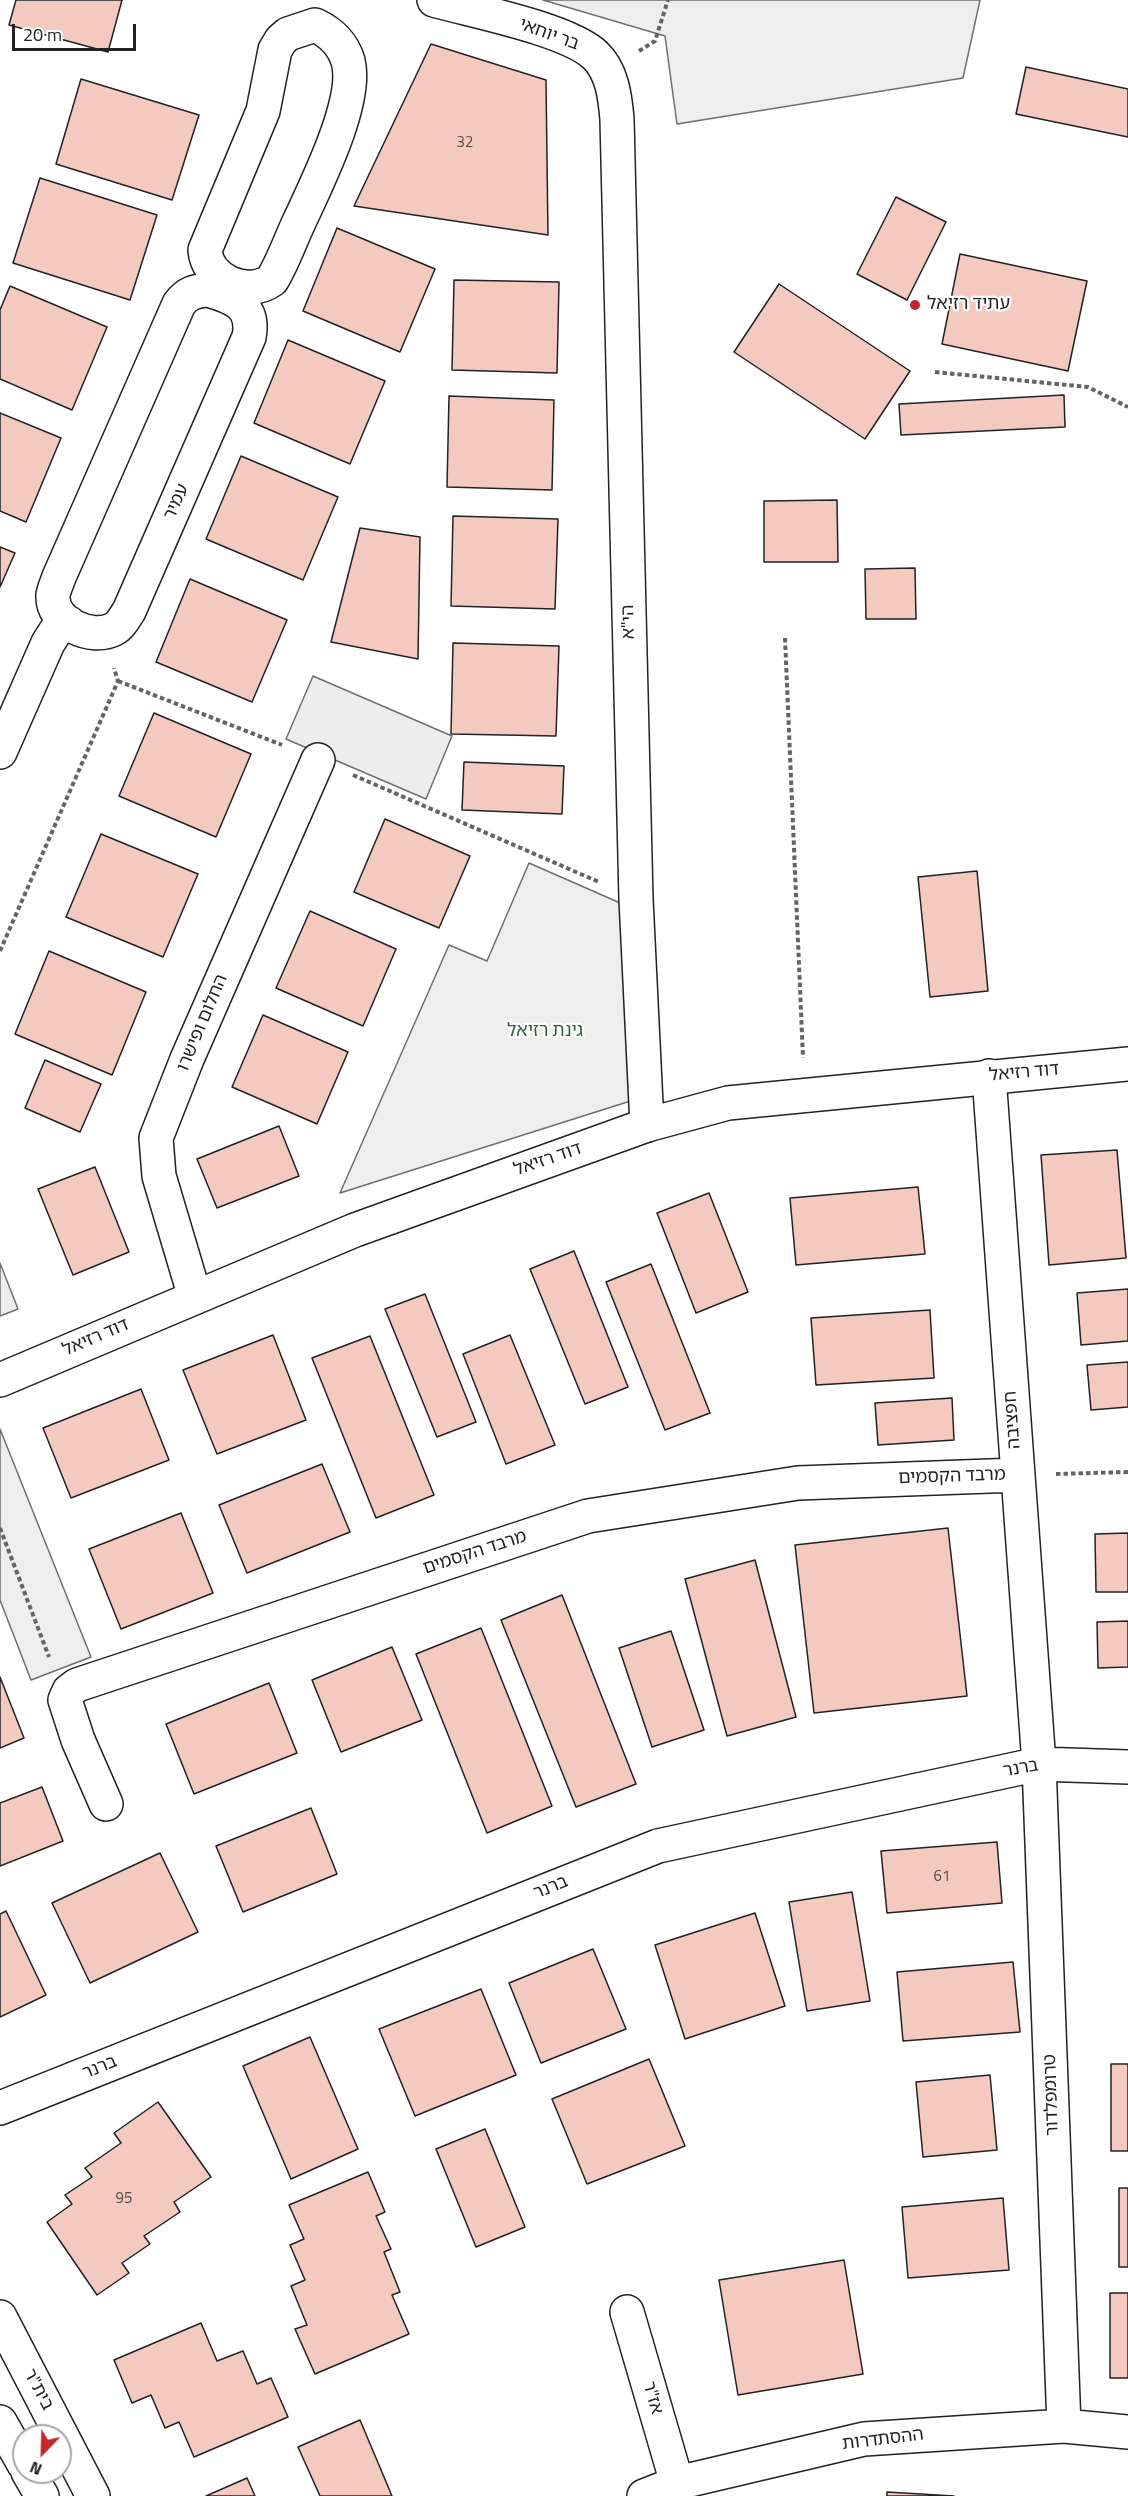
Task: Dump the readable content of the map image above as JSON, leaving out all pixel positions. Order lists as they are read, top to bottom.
{
  "streets": {
    "street": [
      "בר יוחאי",
      "עמיר",
      "הי\"א",
      "החלום ופישרו",
      "דוד רזיאל",
      "חפציבה",
      "מרבד הקסמים",
      "ברנר",
      "טרומפלדור",
      "בית\"ר",
      "אז\"ר",
      "ההסתדרות"
    ]
  },
  "crossings": [
    ["בר יוחאי", "הי\"א"],
    ["הי\"א", "דוד רזיאל"],
    ["החלום ופישרו", "דוד רזיאל"],
    ["דוד רזיאל", "חפציבה"],
    ["חפציבה", "מרבד הקסמים"],
    ["חפציבה", "ברנר"],
    ["חפציבה", "טרומפלדור"],
    ["ברנר", "טרומפלדור"],
    ["טרומפלדור", "ההסתדרות"],
    ["אז\"ר", "ההסתדרות"]
  ],
  "parks": ["גינת רזיאל"],
  "places": ["עתיד רזיאל"],
  "house_numbers": ["32", "61", "95"],
  "scale_bar": "20 m",
  "north": "bottom left"
}
